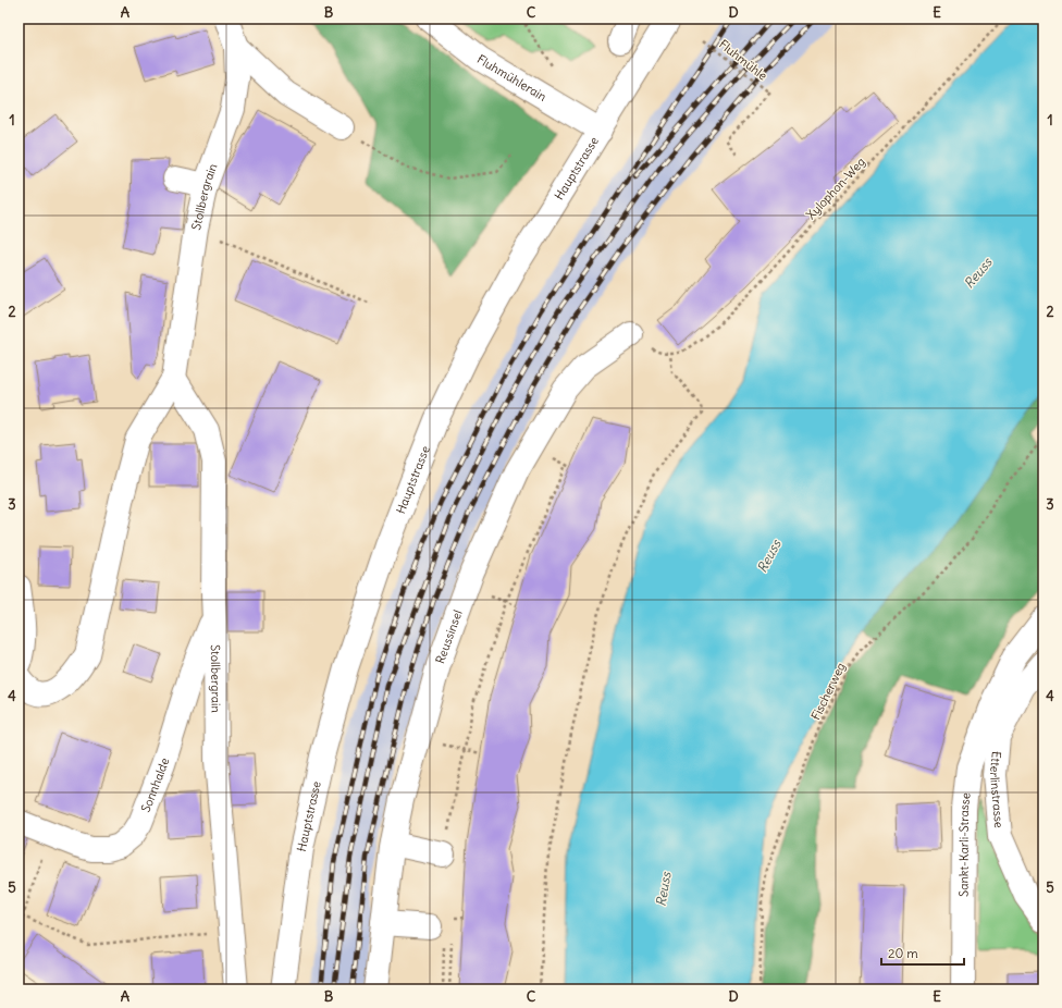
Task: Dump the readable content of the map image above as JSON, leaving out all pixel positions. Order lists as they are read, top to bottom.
{
  "streets": {
    "street": [
      "Fluhmühlerain",
      "Hauptstrasse",
      "Stollbergrain",
      "Reussinsel",
      "Sonnhalde",
      "Etterlinstrasse",
      "Sankt-Karli-Strasse"
    ],
    "path": ["Fluhmühle", "Xylophon-Weg", "Fischerweg"]
  },
  "crossings": [
    ["Fluhmühlerain", "Hauptstrasse"],
    ["Stollbergrain", "Sonnhalde"]
  ],
  "water": ["Reuss"],
  "scale_bar": "20 m",
  "grid": {
    "columns": [
      "A",
      "B",
      "C",
      "D",
      "E"
    ],
    "rows": [
      "1",
      "2",
      "3",
      "4",
      "5"
    ]
  }
}
